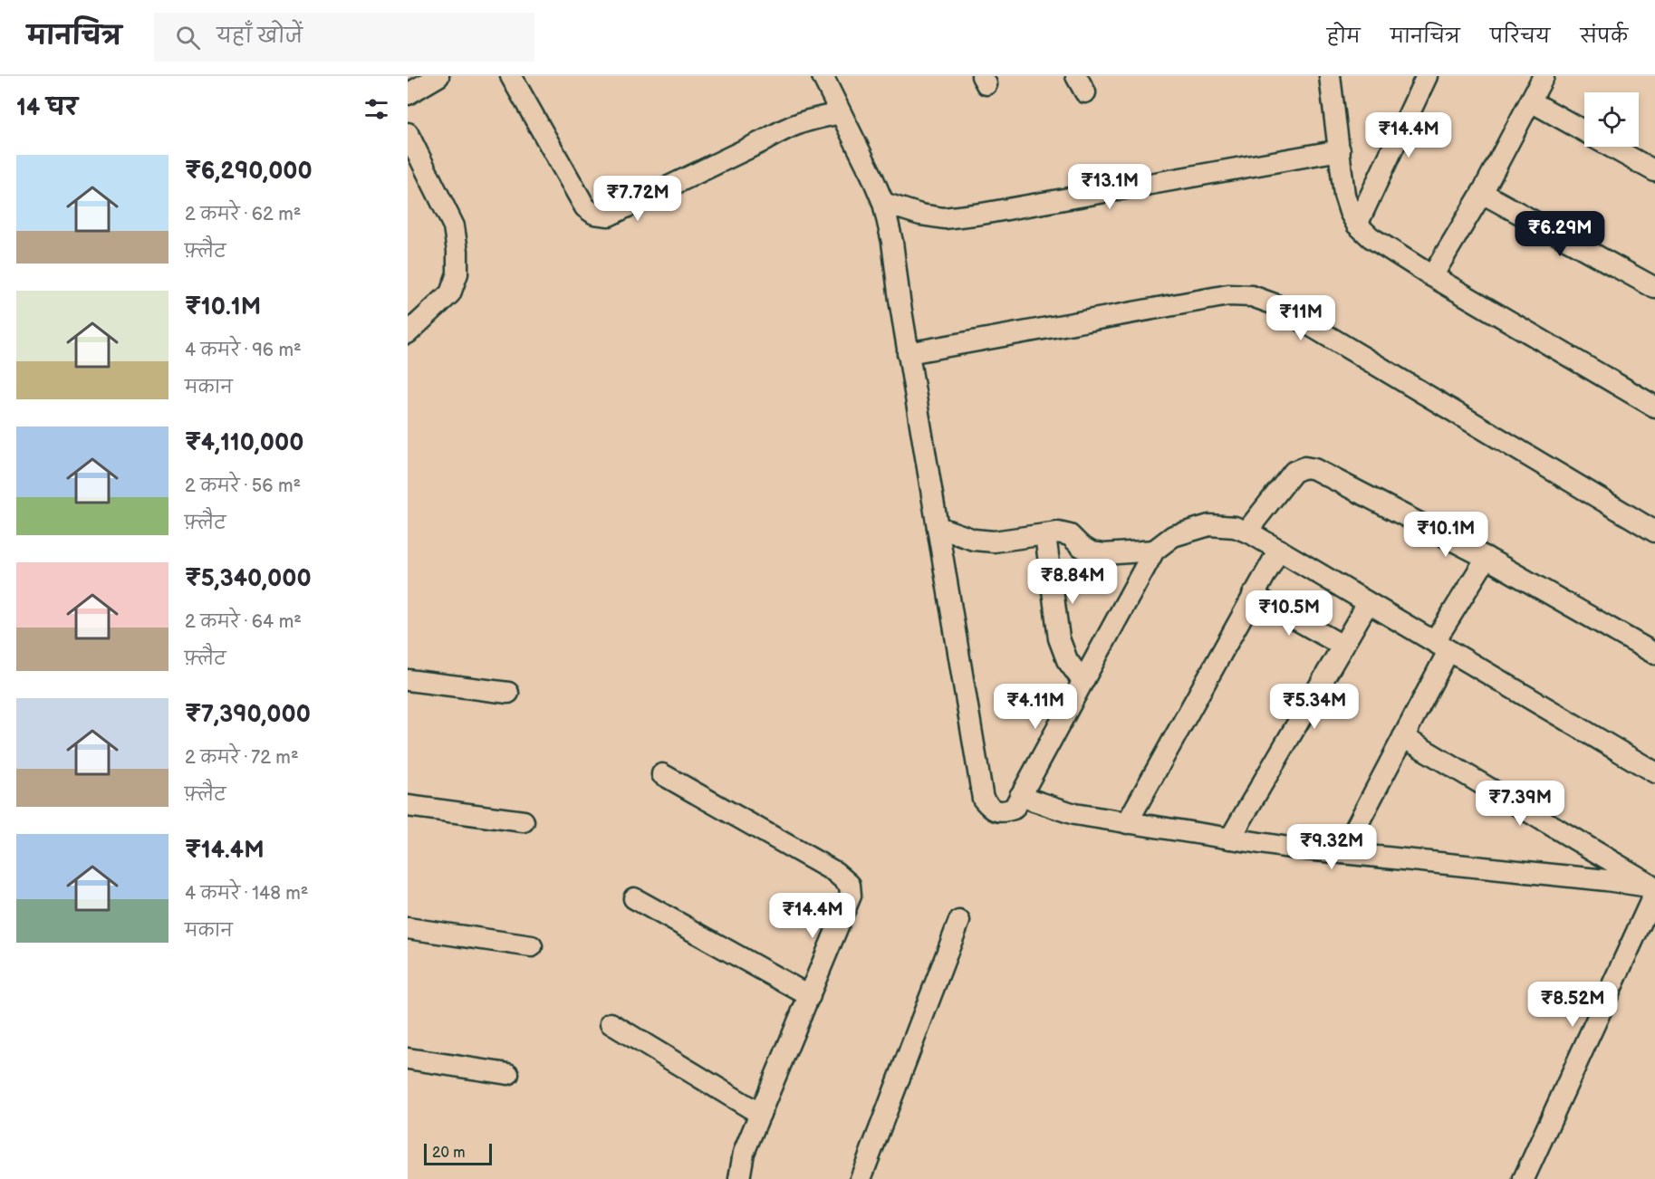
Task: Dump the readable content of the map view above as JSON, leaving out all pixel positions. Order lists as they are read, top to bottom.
{
  "scale_bar": "20 m",
  "page": {
    "header": "मानचित्र",
    "search": "यहाँ खोजें",
    "nav": [
      "होम",
      "मानचित्र",
      "परिचय",
      "संपर्क"
    ],
    "heading": "14 घर",
    "price": [
      "₹14.4M",
      "₹13.1M",
      "₹7.72M",
      "₹6.29M",
      "₹11M",
      "₹10.1M",
      "₹8.84M",
      "₹10.5M",
      "₹4.11M",
      "₹5.34M",
      "₹7.39M",
      "₹9.32M",
      "₹14.4M",
      "₹8.52M"
    ],
    "list": [
      {
        "name": "₹6,290,000",
        "note": "2 कमरे · 62 m² · फ़्लैट"
      },
      {
        "name": "₹10.1M",
        "note": "4 कमरे · 96 m² · मकान"
      },
      {
        "name": "₹4,110,000",
        "note": "2 कमरे · 56 m² · फ़्लैट"
      },
      {
        "name": "₹5,340,000",
        "note": "2 कमरे · 64 m² · फ़्लैट"
      },
      {
        "name": "₹7,390,000",
        "note": "2 कमरे · 72 m² · फ़्लैट"
      },
      {
        "name": "₹14.4M",
        "note": "4 कमरे · 148 m² · मकान"
      }
    ],
    "scale": "20 m"
  }
}
